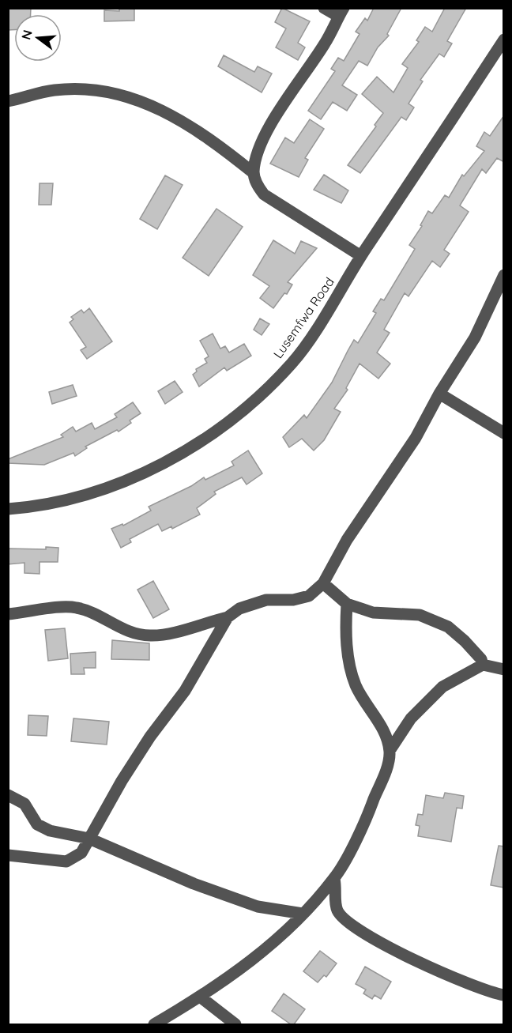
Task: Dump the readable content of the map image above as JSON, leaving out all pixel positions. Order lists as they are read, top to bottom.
{
  "streets": {
    "street": ["Lusemfwa Road"]
  },
  "north": "left"
}
